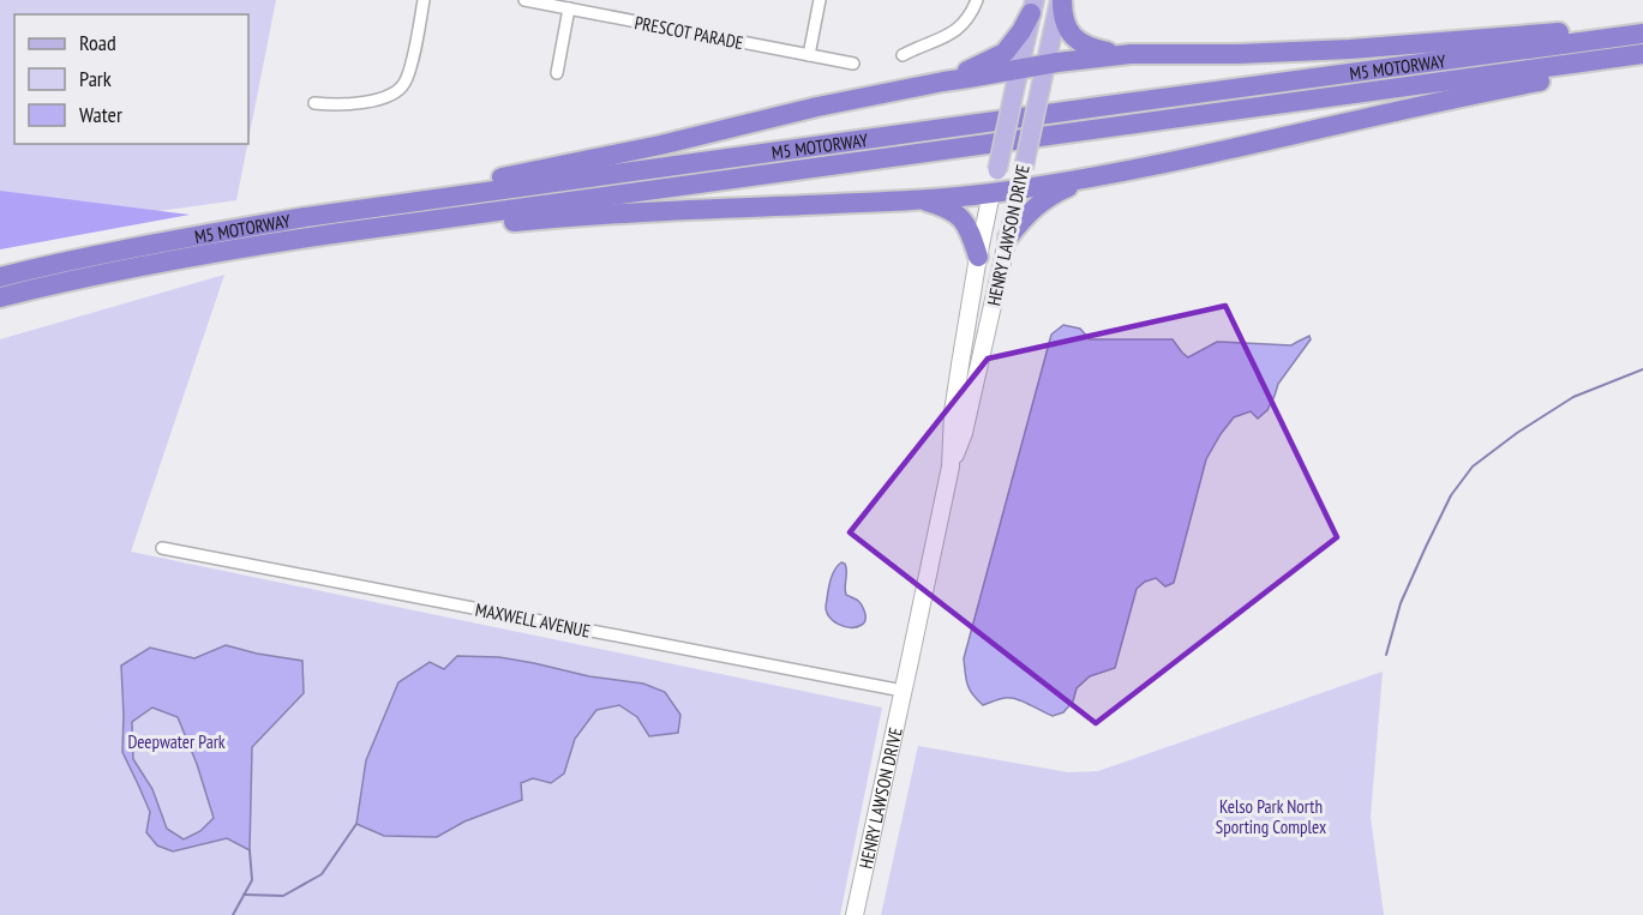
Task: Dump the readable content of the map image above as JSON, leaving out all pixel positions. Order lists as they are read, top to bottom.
{
  "streets": {
    "highway": ["M5 MOTORWAY"],
    "main road": ["HENRY LAWSON DRIVE"],
    "street": ["PRESCOT PARADE", "MAXWELL AVENUE"]
  },
  "crossings": [
    ["HENRY LAWSON DRIVE", "MAXWELL AVENUE"]
  ],
  "parks": ["Deepwater Park", "Kelso Park North Sporting Complex"],
  "legend": ["Road", "Park", "Water"]
}
